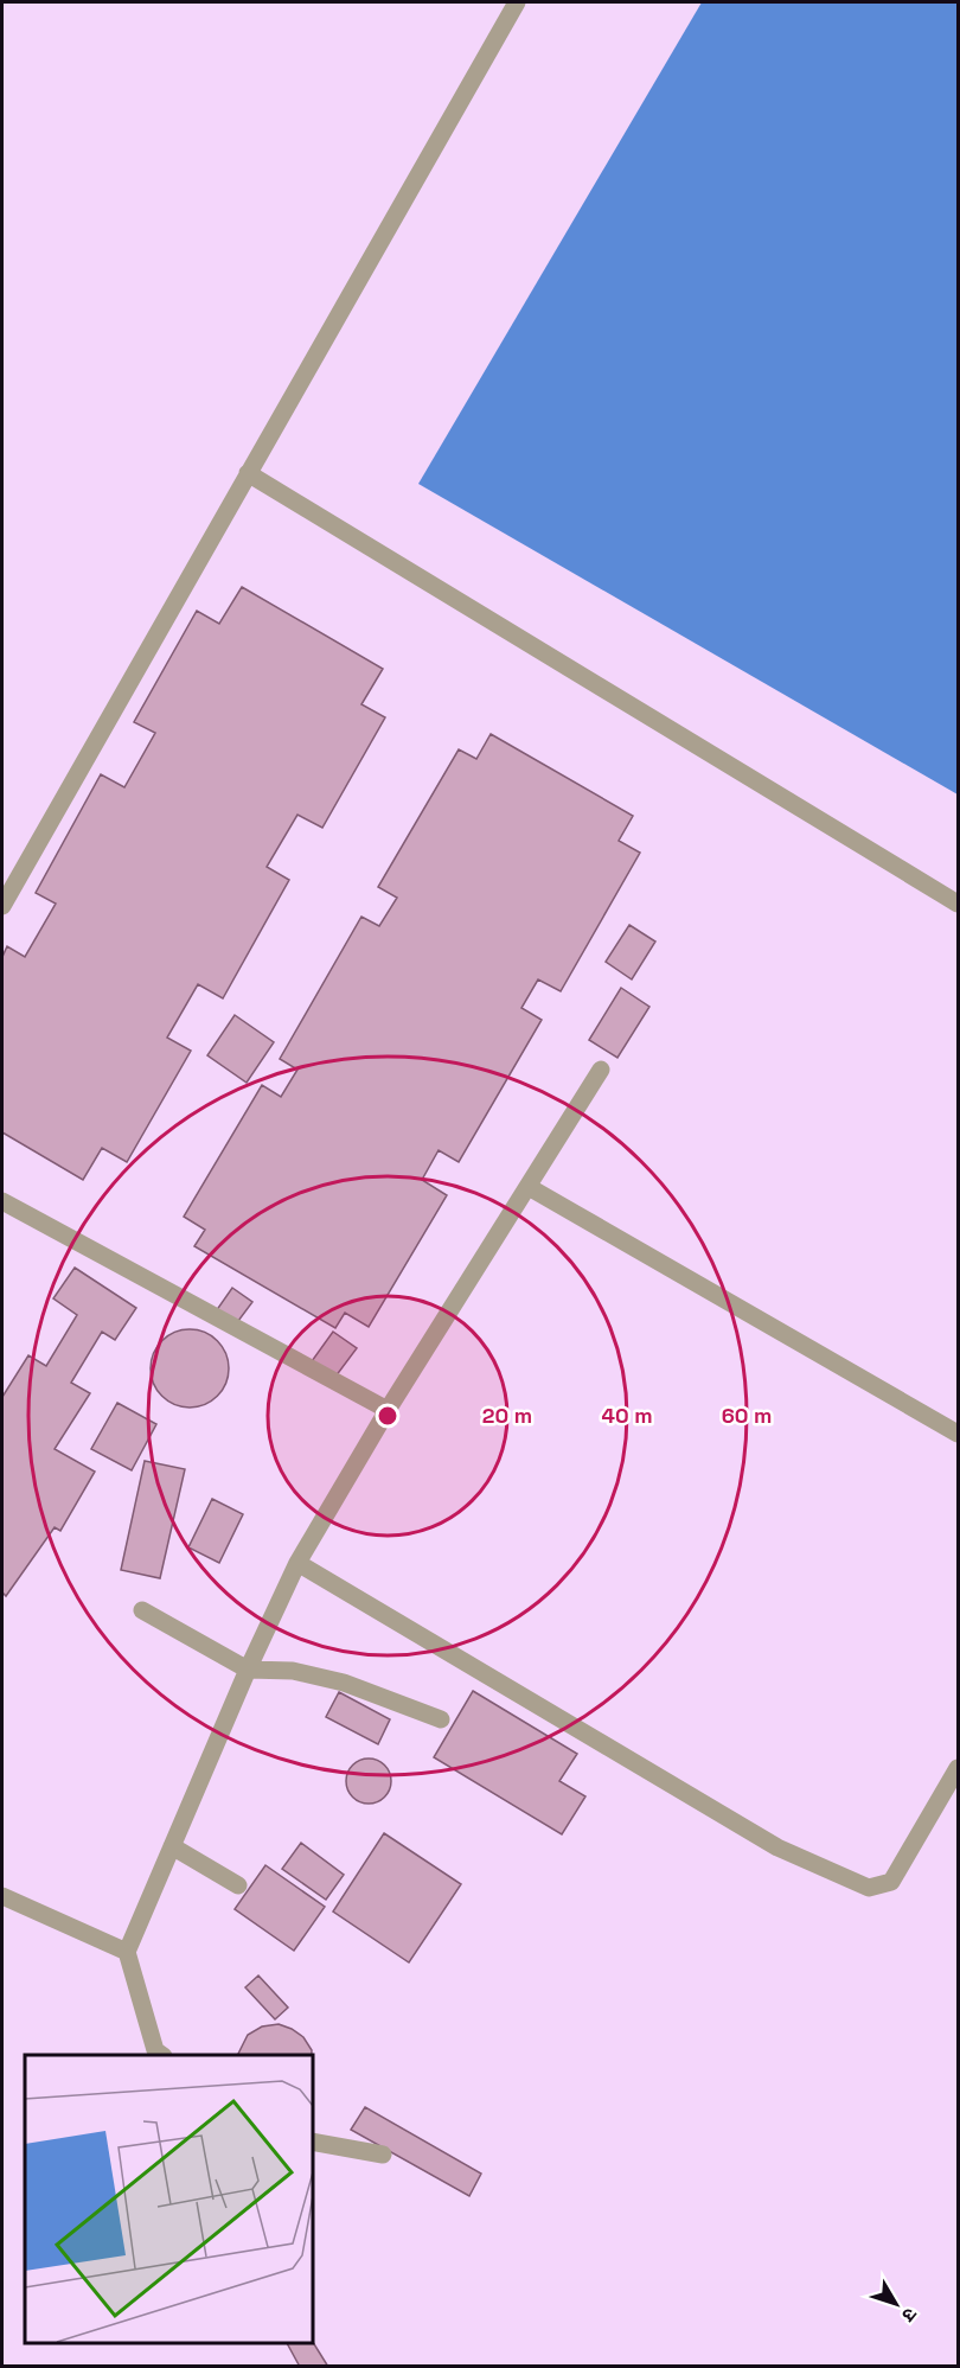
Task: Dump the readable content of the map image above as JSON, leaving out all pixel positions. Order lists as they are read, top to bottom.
{
  "north": "bottom right",
  "rings": ["20 m", "40 m", "60 m"]
}
